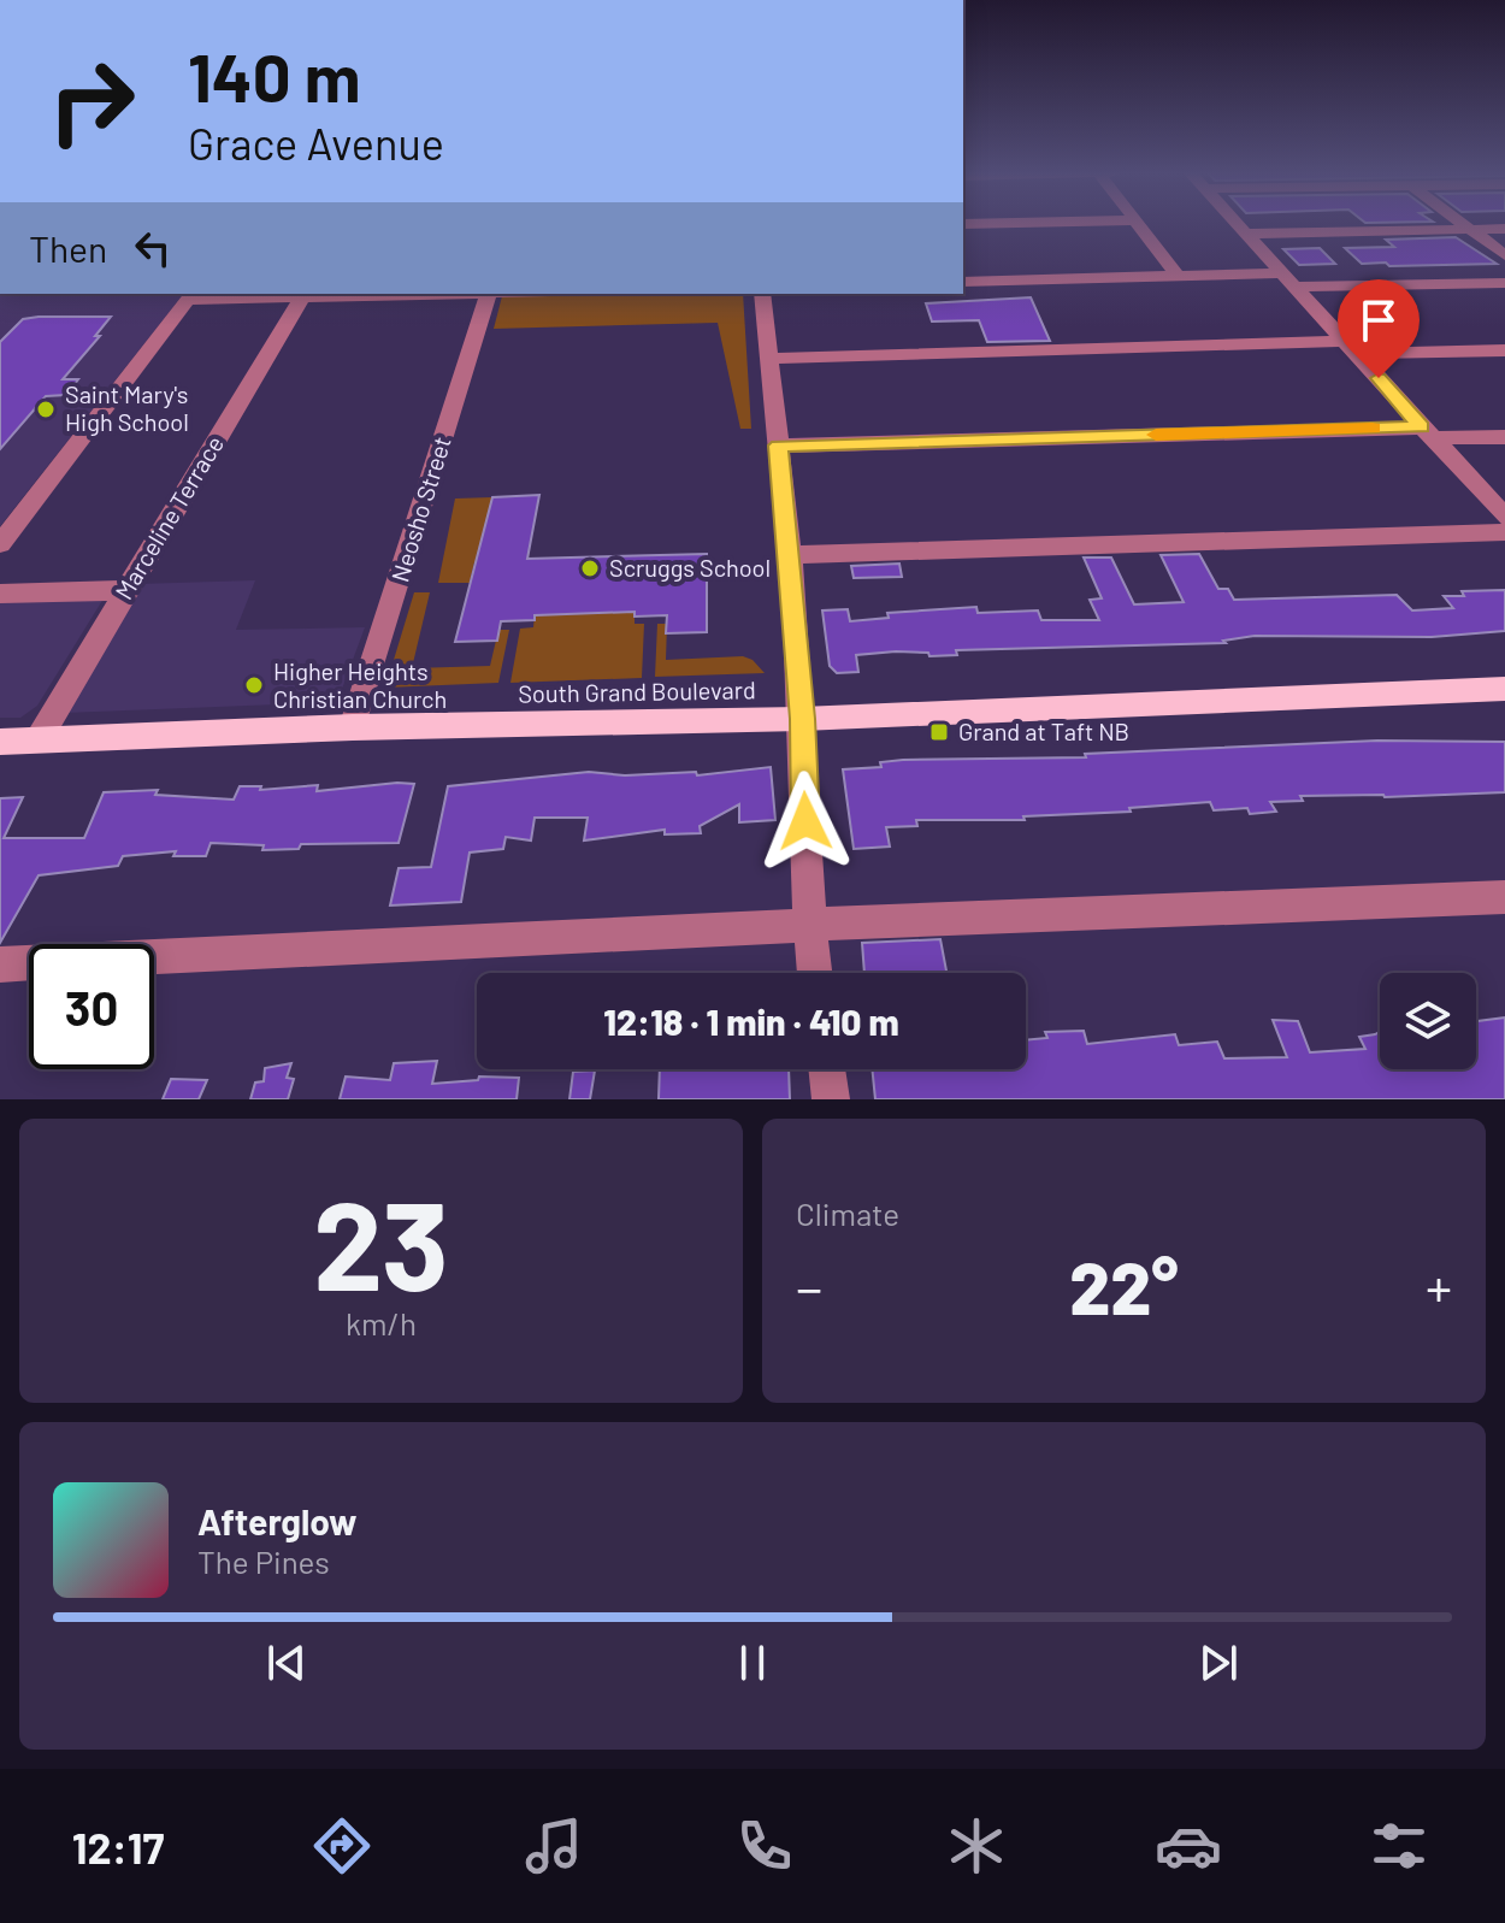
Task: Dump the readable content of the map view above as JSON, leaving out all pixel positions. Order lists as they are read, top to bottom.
{
  "streets": {
    "main road": ["South Grand Boulevard"],
    "street": ["Neosho Street", "Marceline Terrace"]
  },
  "crossings": [
    ["Neosho Street", "South Grand Boulevard"],
    ["Marceline Terrace", "South Grand Boulevard"]
  ],
  "places": {
    "other": ["Saint Mary's High School", "Scruggs School", "Higher Heights Christian Church"],
    "transit": ["Grand at Taft NB"]
  },
  "page": {
    "turn": ["140 m", "Grace Avenue"],
    "then": "Then",
    "limit": "30",
    "trip": "12:18 · 1 min · 410 m",
    "tile": [
      ["23", "km/h"],
      "Climate"
    ],
    "heat": ["−", "22°", "+"],
    "song": ["Afterglow", "The Pines"],
    "tabs": "12:17"
  }
}
